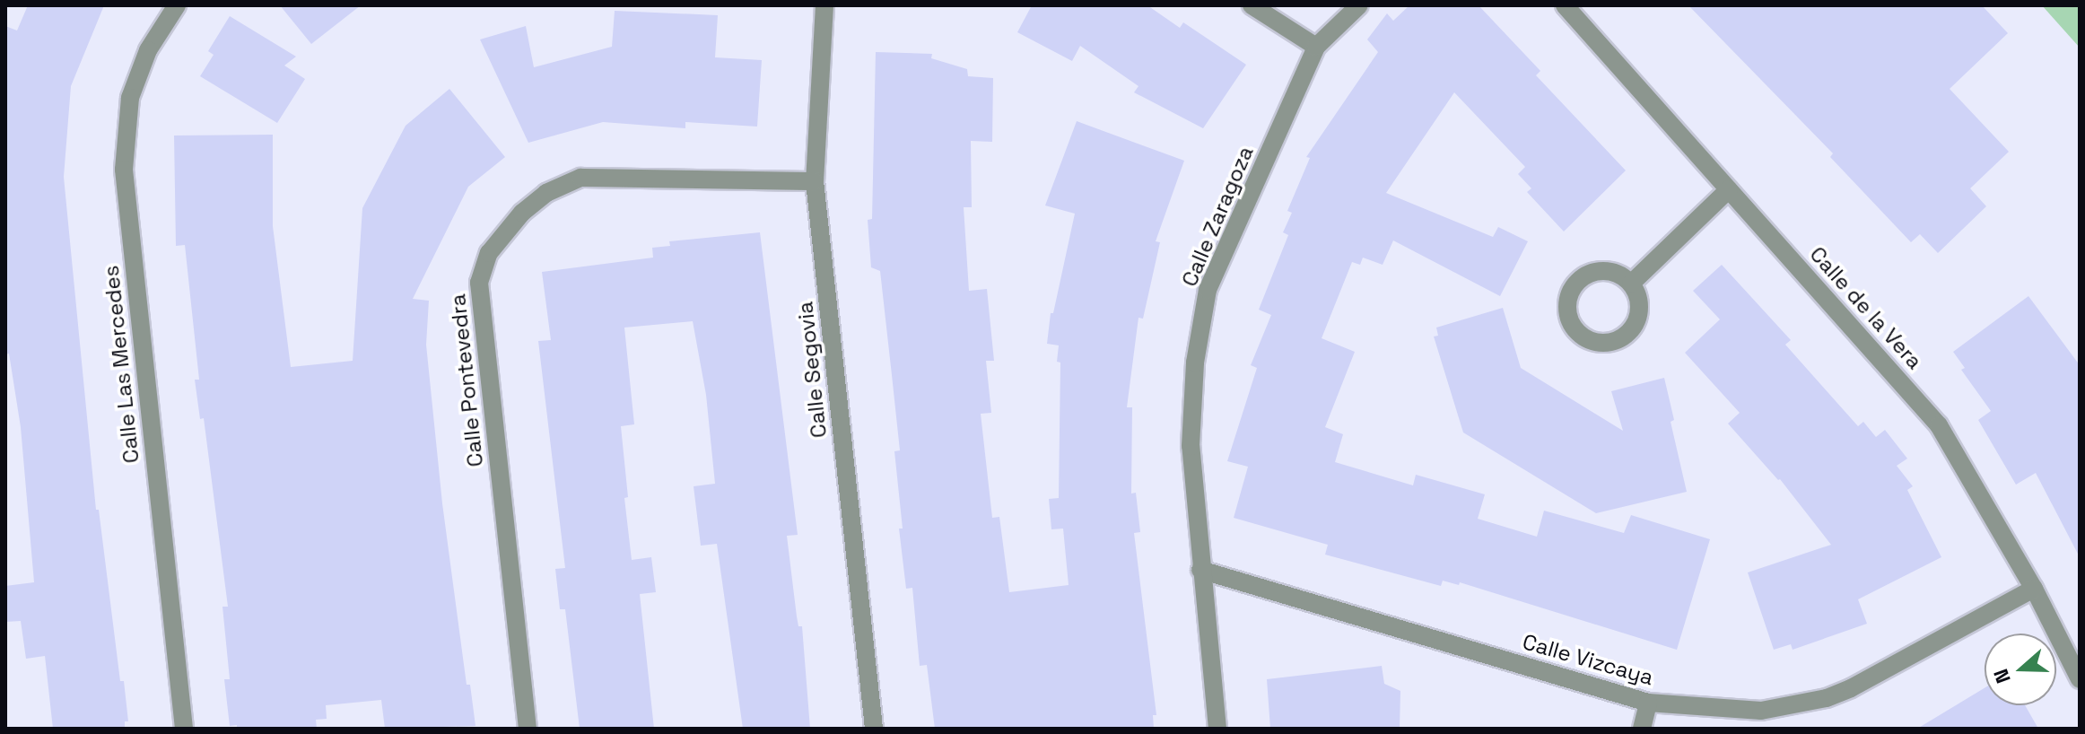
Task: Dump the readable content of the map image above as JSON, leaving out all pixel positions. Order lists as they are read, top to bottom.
{
  "streets": {
    "street": [
      "Calle Zaragoza",
      "Calle de la Vera",
      "Calle Las Mercedes",
      "Calle Segovia",
      "Calle Pontevedra",
      "Calle Vizcaya"
    ]
  },
  "crossings": [
    ["Calle Zaragoza", "Calle Vizcaya"],
    ["Calle de la Vera", "Calle Vizcaya"],
    ["Calle Segovia", "Calle Pontevedra"]
  ],
  "north": "left"
}
